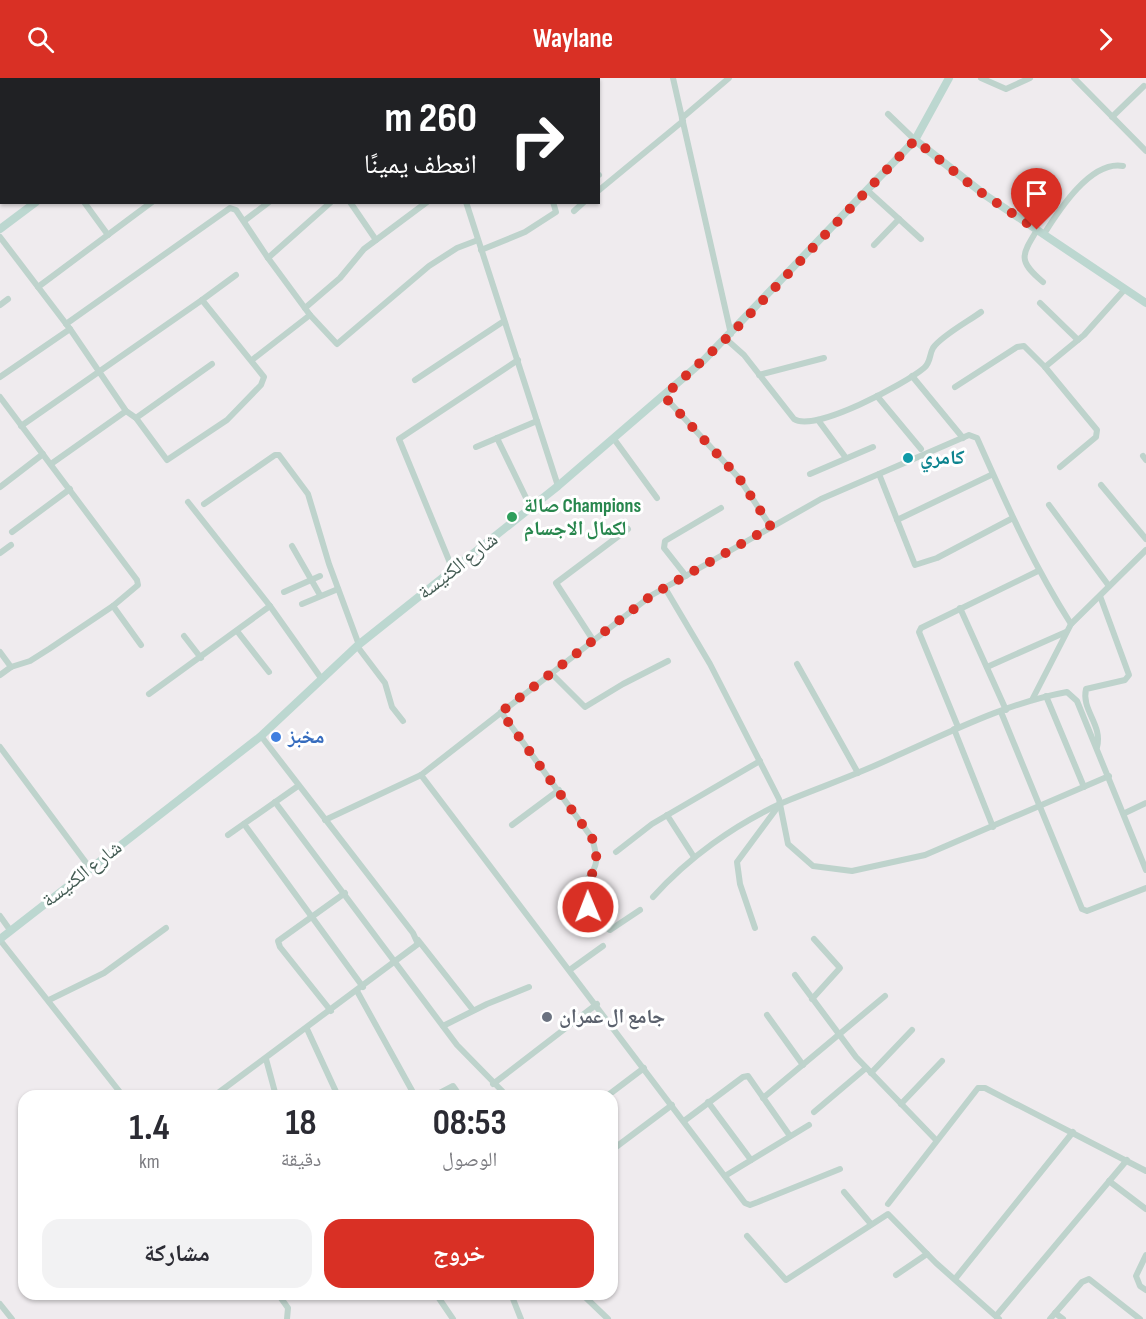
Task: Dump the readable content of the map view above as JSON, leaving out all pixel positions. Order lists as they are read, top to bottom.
{
  "streets": {
    "main road": ["شارع الكنيسة"]
  },
  "places": [
    "كامري",
    "صالة Champions لكمال الاجسام",
    "مخبز",
    "جامع ال عمران"
  ],
  "page": {
    "header": "Waylane",
    "turn": ["260 m", "انعطف يمينًا"],
    "eta": [
      "08:53",
      "الوصول",
      "18",
      "دقيقة",
      "1.4",
      "km"
    ],
    "buttons": ["خروج", "مشاركة"]
  }
}
